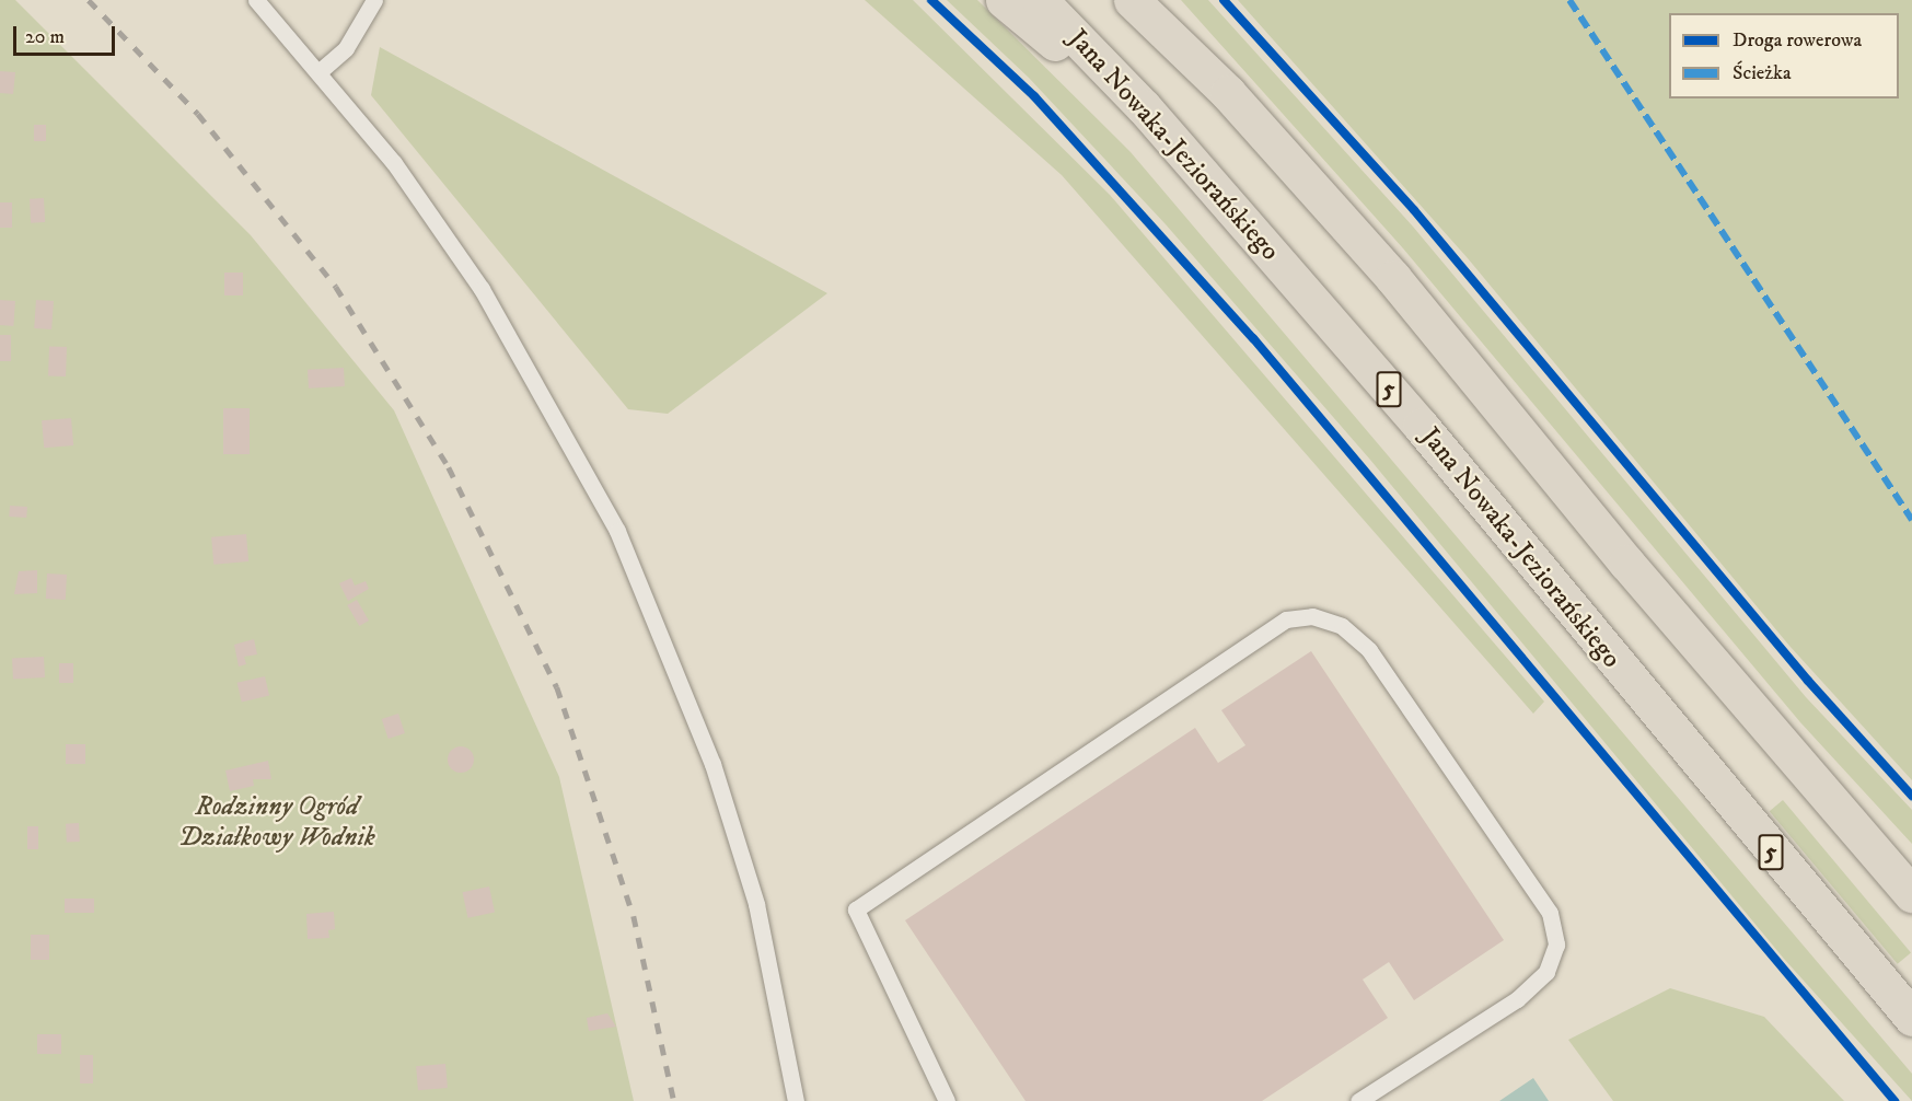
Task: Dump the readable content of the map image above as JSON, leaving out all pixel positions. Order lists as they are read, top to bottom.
{
  "streets": {
    "main road": ["Jana Nowaka-Jeziorańskiego", "5"]
  },
  "parks": ["Rodzinny Ogród Działkowy Wodnik"],
  "legend": ["Droga rowerowa", "Ścieżka"],
  "scale_bar": "20 m"
}
